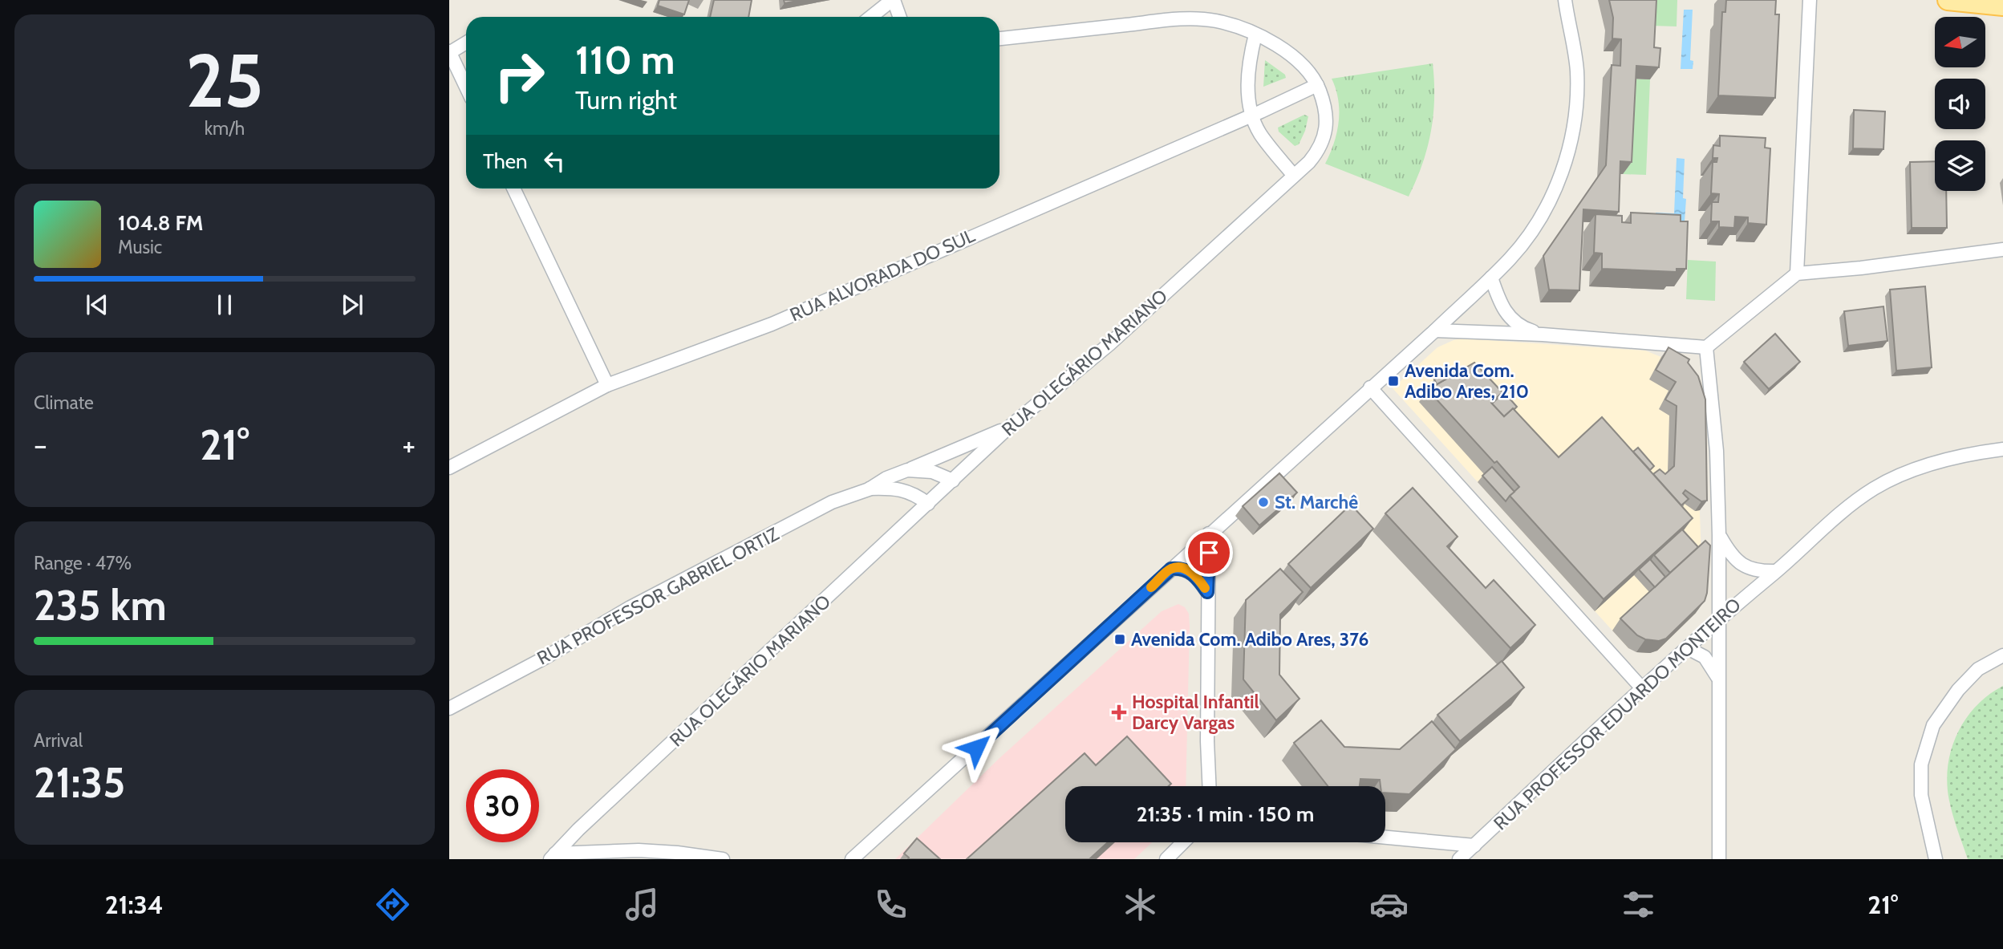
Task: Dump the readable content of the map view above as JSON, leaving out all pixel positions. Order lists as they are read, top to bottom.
{
  "streets": {
    "street": [
      "RUA ALVORADA DO SUL",
      "RUA OLEGÁRIO MARIANO",
      "RUA PROFESSOR GABRIEL ORTIZ",
      "RUA PROFESSOR EDUARDO MONTEIRO"
    ]
  },
  "crossings": [
    ["RUA ALVORADA DO SUL", "RUA OLEGÁRIO MARIANO"],
    ["RUA OLEGÁRIO MARIANO", "RUA PROFESSOR GABRIEL ORTIZ"]
  ],
  "places": {
    "transit": ["Avenida Com. Adibo Ares, 210", "Avenida Com. Adibo Ares, 376"],
    "other": ["St. Marchê"],
    "health": ["Hospital Infantil Darcy Vargas"]
  },
  "north": "left",
  "page": {
    "tile": [
      ["25", "km/h"],
      "Climate",
      ["Range · 47%", "235 km"],
      ["Arrival", "21:35"]
    ],
    "turn": ["110 m", "Turn right"],
    "then": "Then",
    "song": ["104.8 FM", "Music"],
    "heat": ["−", "21°", "+"],
    "limit": "30",
    "trip": "21:35 · 1 min · 150 m",
    "tabs": ["21:34", "21°"]
  }
}
